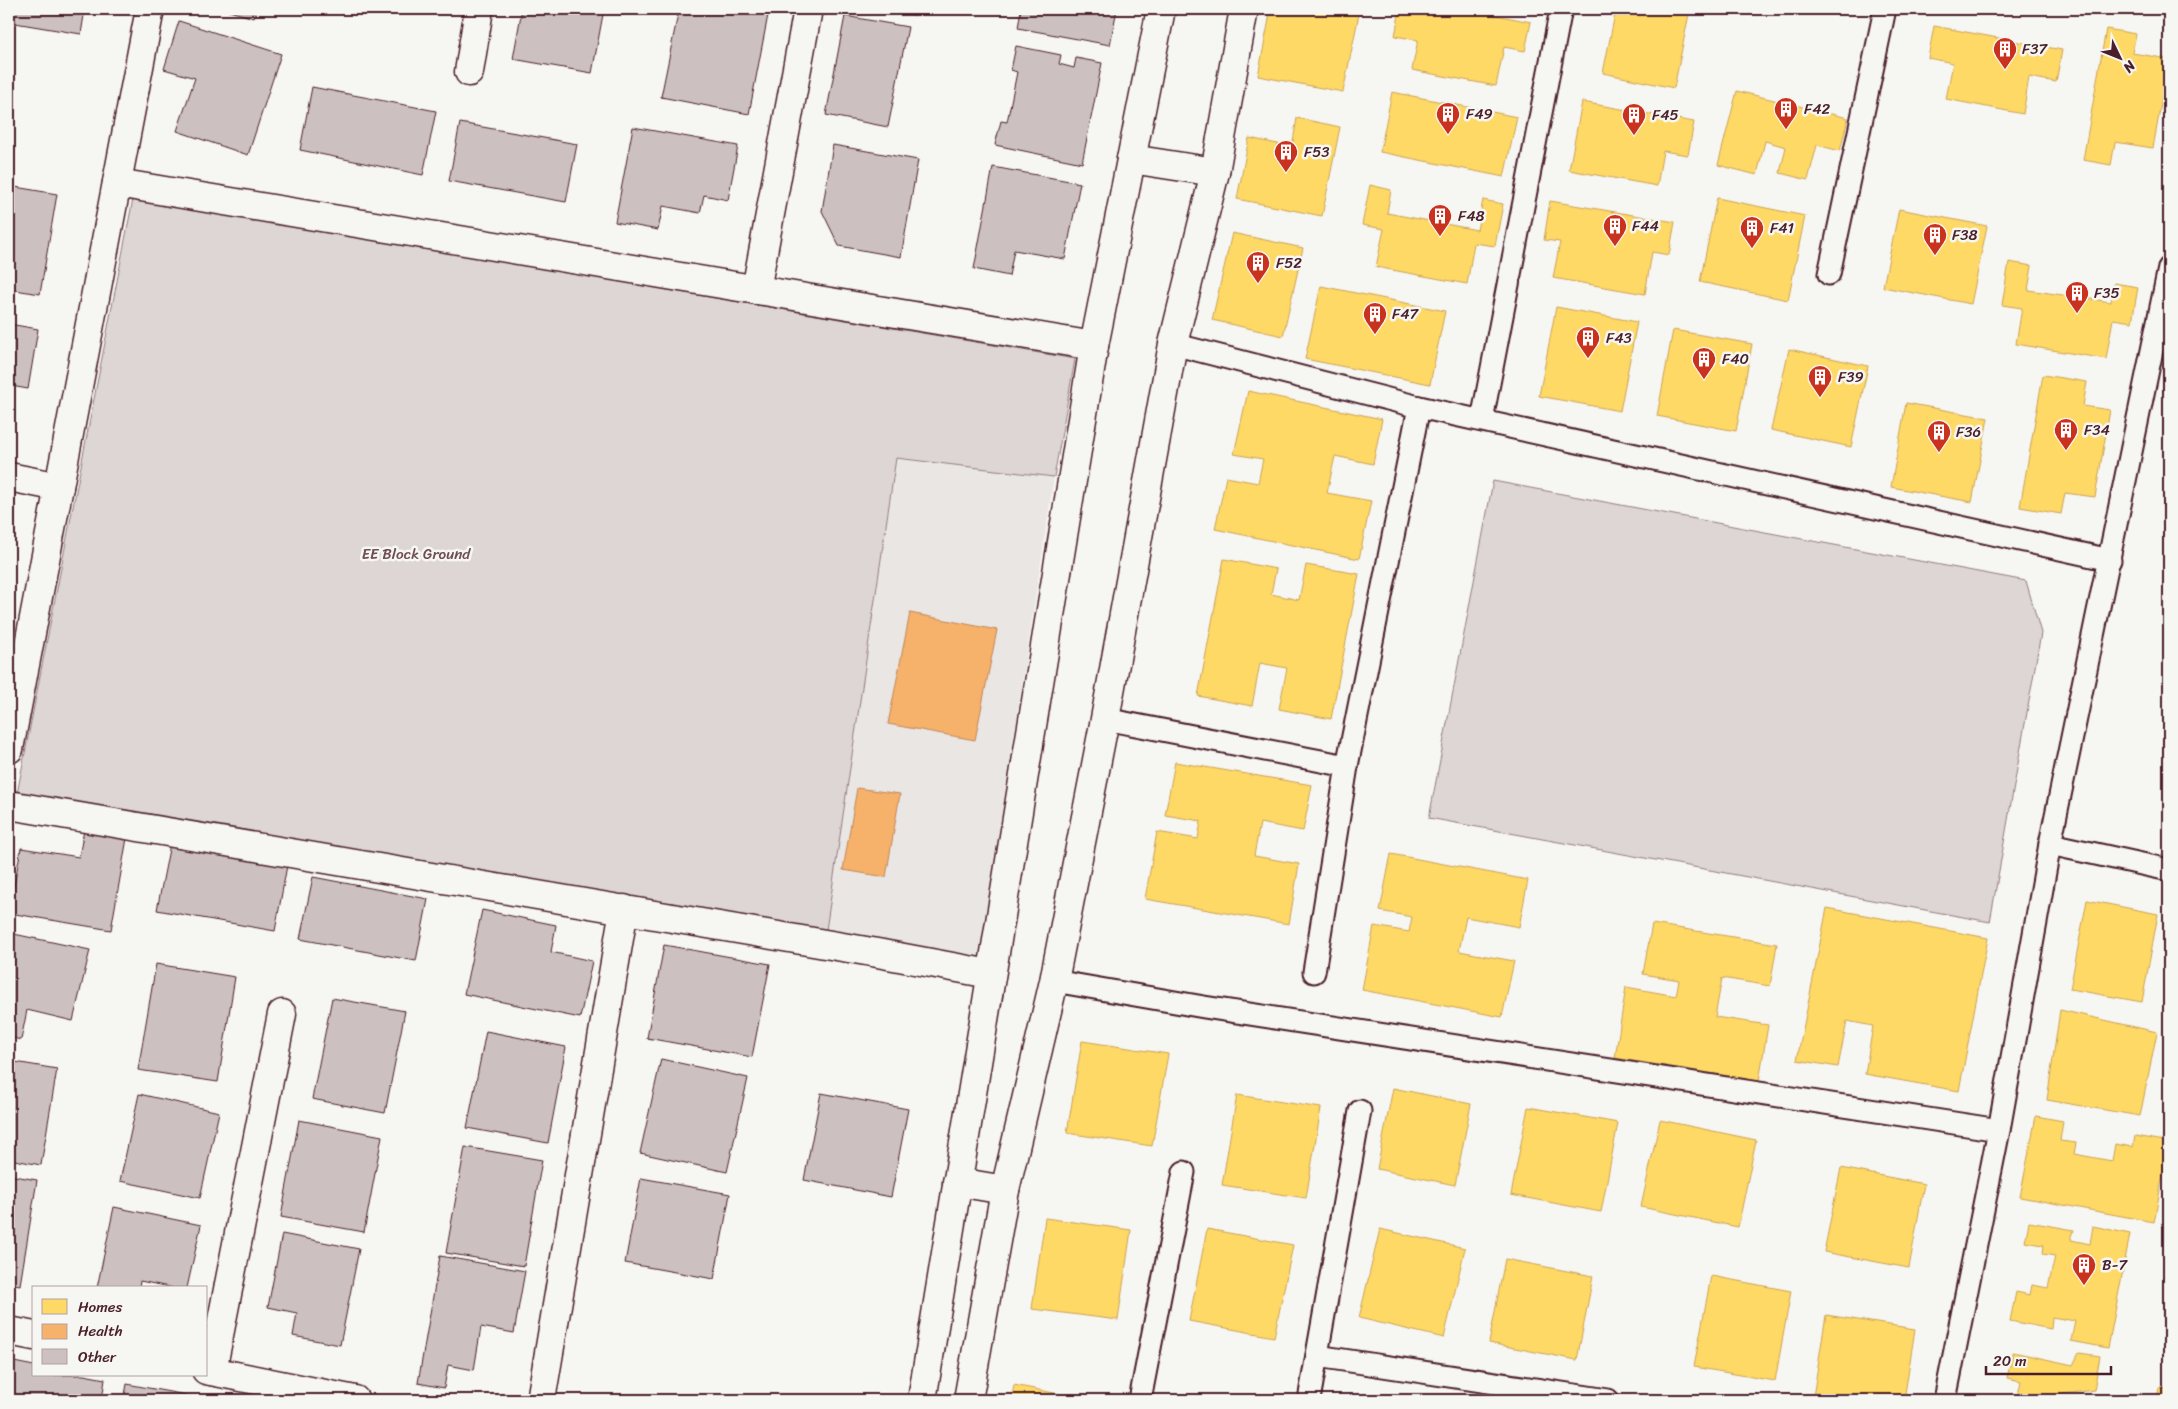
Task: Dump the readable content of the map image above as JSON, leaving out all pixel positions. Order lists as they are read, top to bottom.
{
  "parks": ["EE Block Ground"],
  "places": {
    "building": [
      "F37",
      "F42",
      "F49",
      "F45",
      "F53",
      "F48",
      "F44",
      "F41",
      "F38",
      "F52",
      "F35",
      "F47",
      "F43",
      "F40",
      "F39",
      "F34",
      "F36",
      "B-7"
    ]
  },
  "legend": ["Homes", "Health", "Other"],
  "scale_bar": "20 m",
  "north": "bottom right"
}
